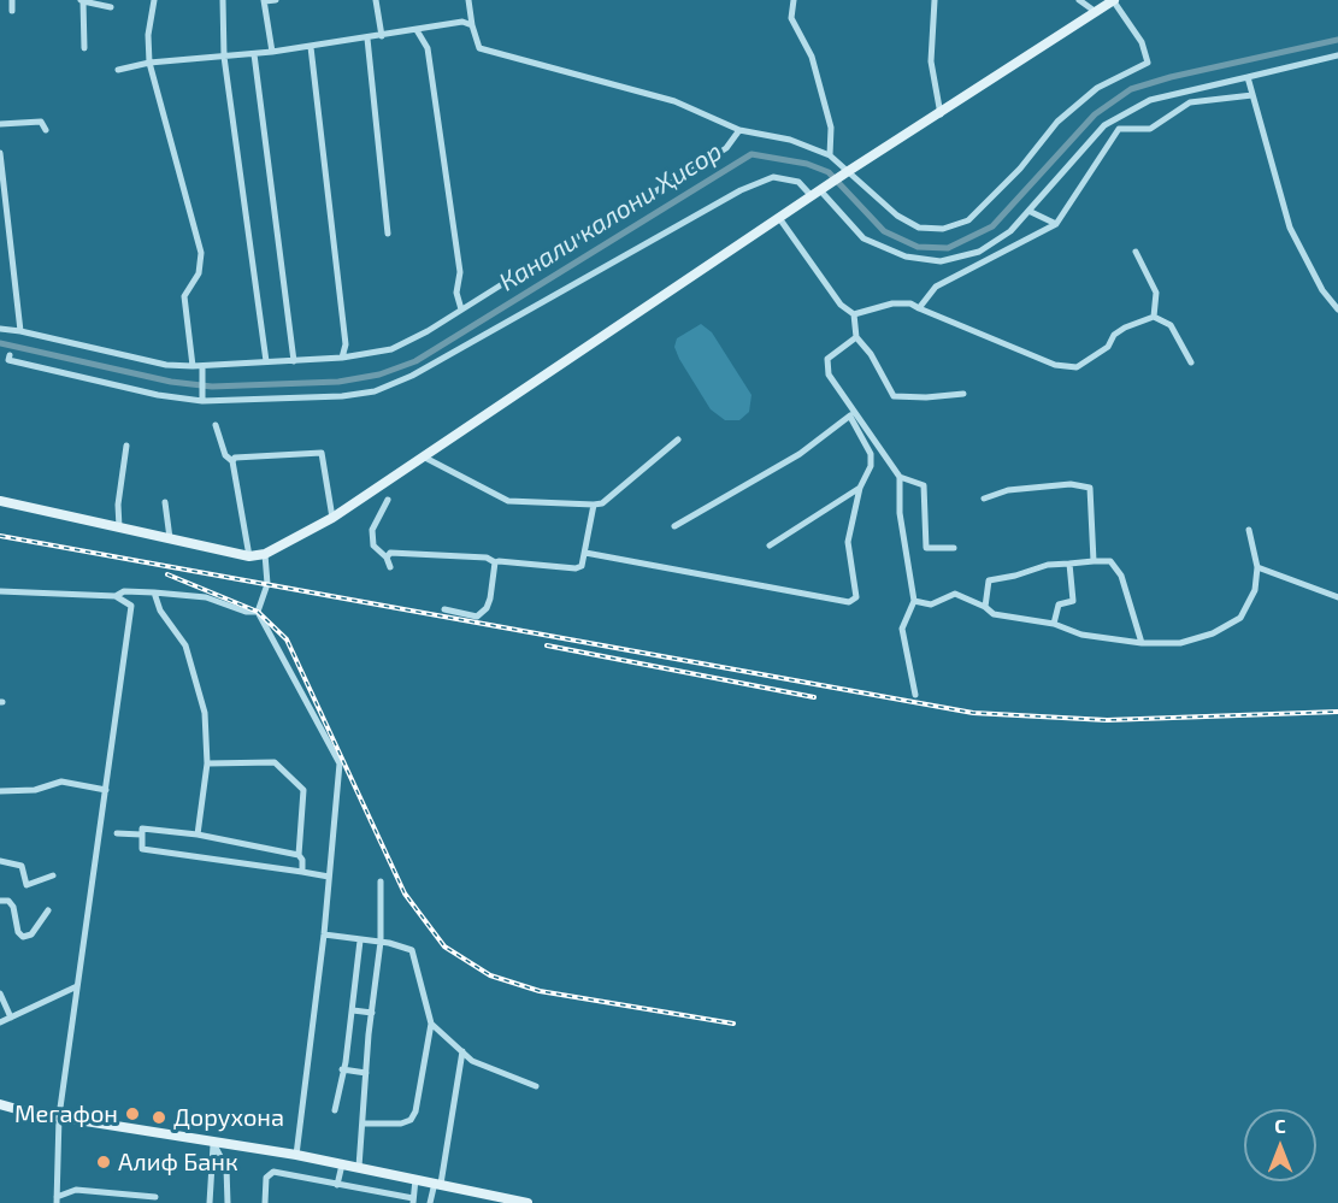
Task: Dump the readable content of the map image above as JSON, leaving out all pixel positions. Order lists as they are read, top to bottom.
{
  "water": ["Канали калони Ҳисор"],
  "places": ["Мегафон", "Дорухона", "Алиф Банк"],
  "north": "top"
}
